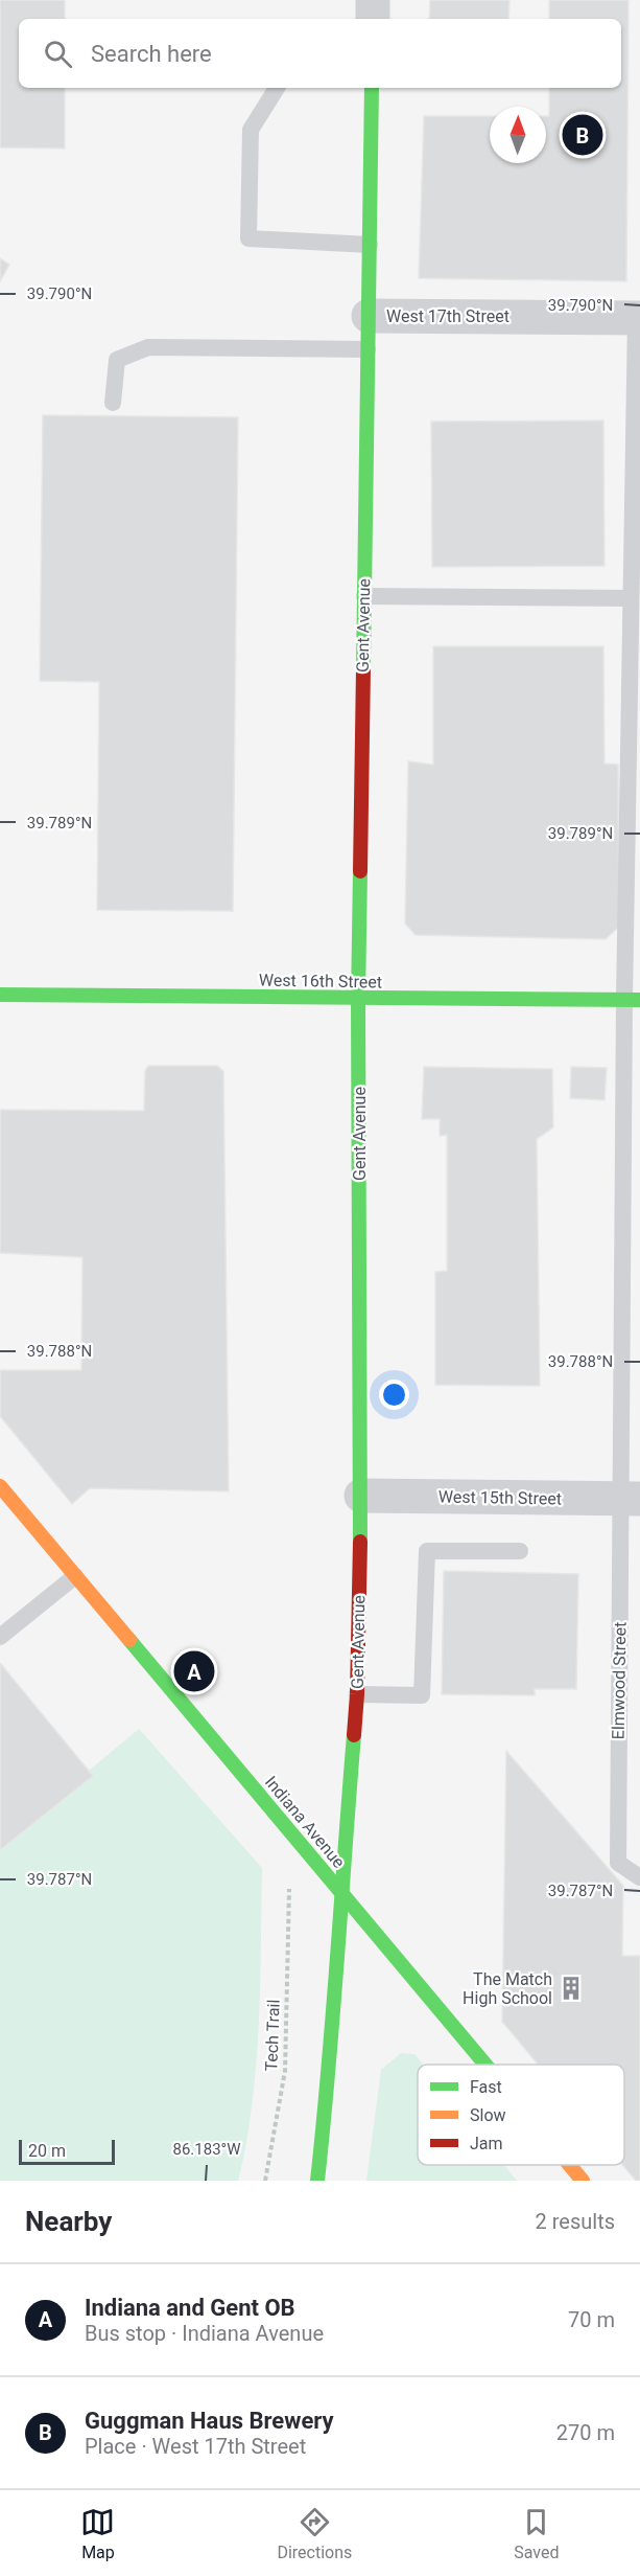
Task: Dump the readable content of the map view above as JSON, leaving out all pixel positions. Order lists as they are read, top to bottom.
{
  "streets": {
    "street": [
      "West 17th Street",
      "Gent Avenue",
      "West 16th Street",
      "West 15th Street",
      "Indiana Avenue"
    ],
    "lane": ["Elmwood Street"],
    "path": ["Tech Trail"]
  },
  "crossings": [
    ["West 17th Street", "Gent Avenue"],
    ["Gent Avenue", "West 16th Street"],
    ["Gent Avenue", "West 15th Street"],
    ["Gent Avenue", "Indiana Avenue"],
    ["West 16th Street", "Elmwood Street"],
    ["West 15th Street", "Elmwood Street"]
  ],
  "places": {
    "building": ["The Match High School"]
  },
  "legend": ["Fast", "Slow", "Jam"],
  "scale_bar": "20 m",
  "north": "top",
  "page": {
    "search": "Search here",
    "pins": ["B", "A"],
    "scale": "20 m",
    "heading": ["Nearby", "2 results"],
    "list": [
      {
        "mark": "A",
        "name": "Indiana and Gent OB",
        "note": "Bus stop · Indiana Avenue",
        "value": "70 m"
      },
      {
        "mark": "B",
        "name": "Guggman Haus Brewery",
        "note": "Place · West 17th Street",
        "value": "270 m"
      }
    ],
    "nav": ["Map", "Directions", "Saved"]
  },
  "coordinates": [
    "39.790°N",
    "39.789°N",
    "39.788°N",
    "39.787°N",
    "86.183°W"
  ]
}
